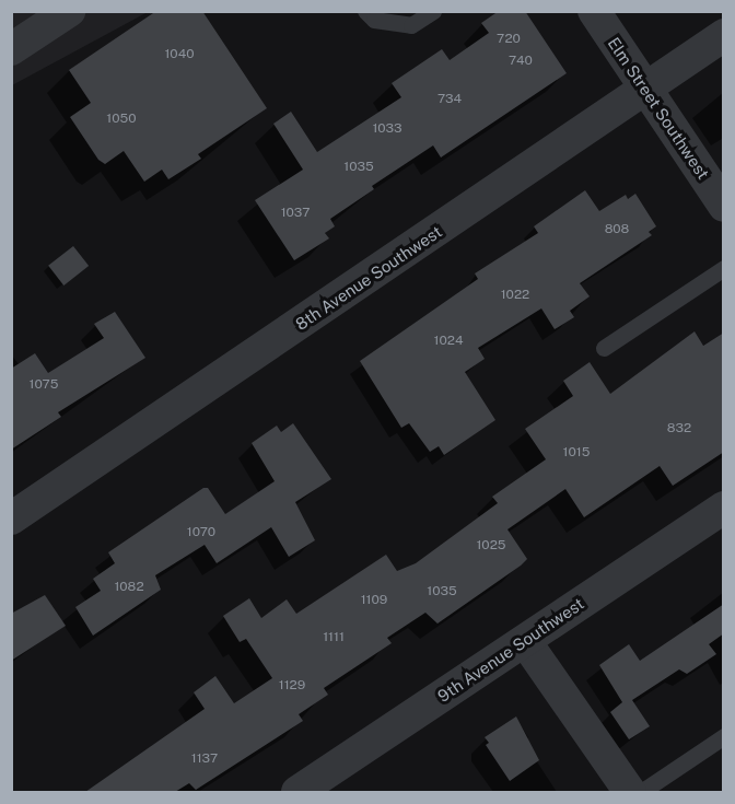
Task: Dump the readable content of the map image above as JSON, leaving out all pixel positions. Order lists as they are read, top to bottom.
{
  "streets": {
    "street": ["Elm Street Southwest", "8th Avenue Southwest", "9th Avenue Southwest"]
  },
  "crossings": [
    ["Elm Street Southwest", "8th Avenue Southwest"]
  ],
  "house_numbers": [
    "720",
    "1040",
    "740",
    "734",
    "1050",
    "1033",
    "1035",
    "1037",
    "808",
    "1022",
    "1024",
    "1075",
    "832",
    "1015",
    "1070",
    "1025",
    "1082",
    "1035",
    "1109",
    "1111",
    "1129",
    "1137"
  ]
}
